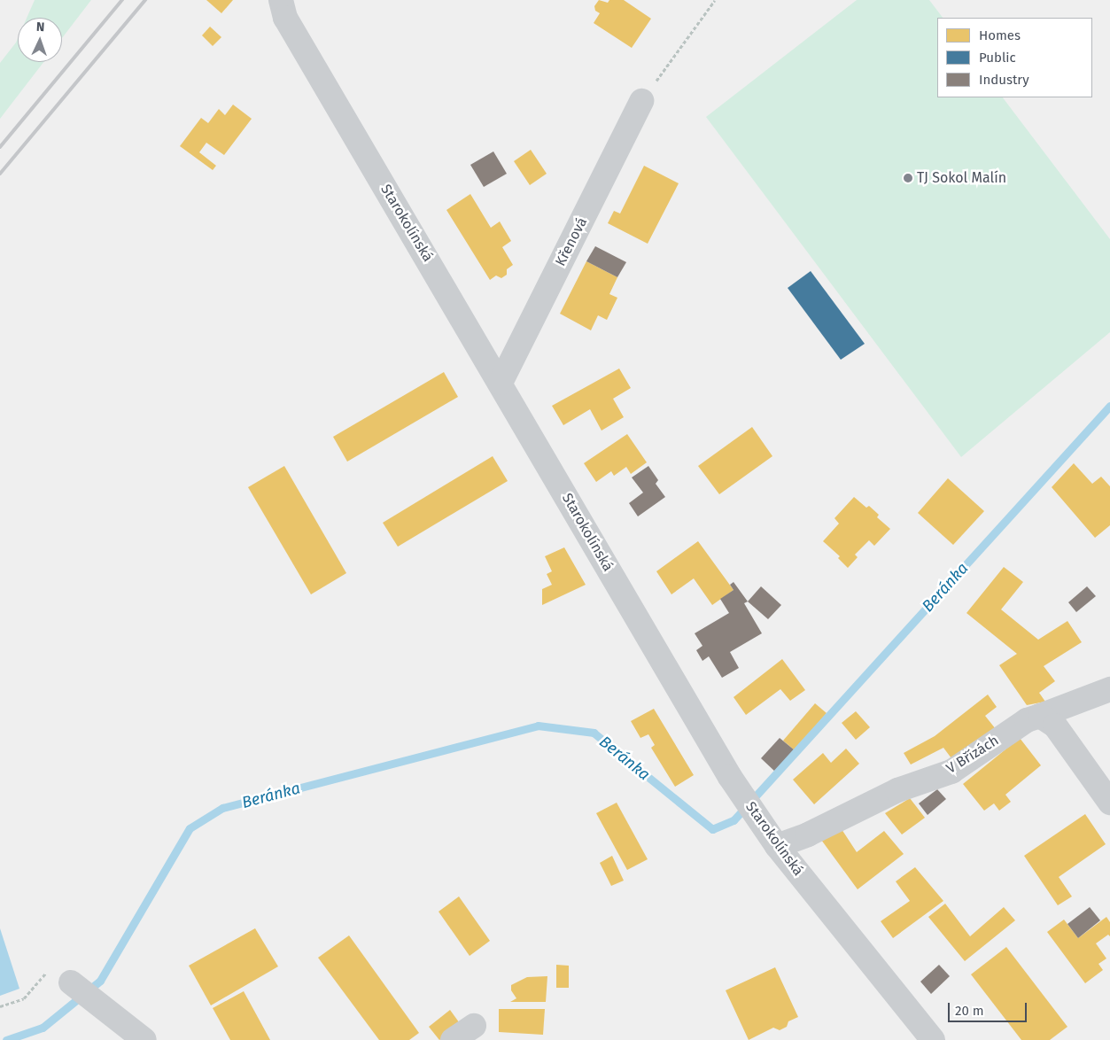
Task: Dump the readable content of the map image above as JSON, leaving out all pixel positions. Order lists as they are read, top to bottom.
{
  "streets": {
    "street": ["Starokolínská", "Křenová", "V Břízách"]
  },
  "crossings": [
    ["Starokolínská", "Křenová"],
    ["Starokolínská", "V Břízách"]
  ],
  "water": ["Beránka"],
  "places": ["TJ Sokol Malín"],
  "legend": ["Homes", "Public", "Industry"],
  "scale_bar": "20 m",
  "north": "top"
}
